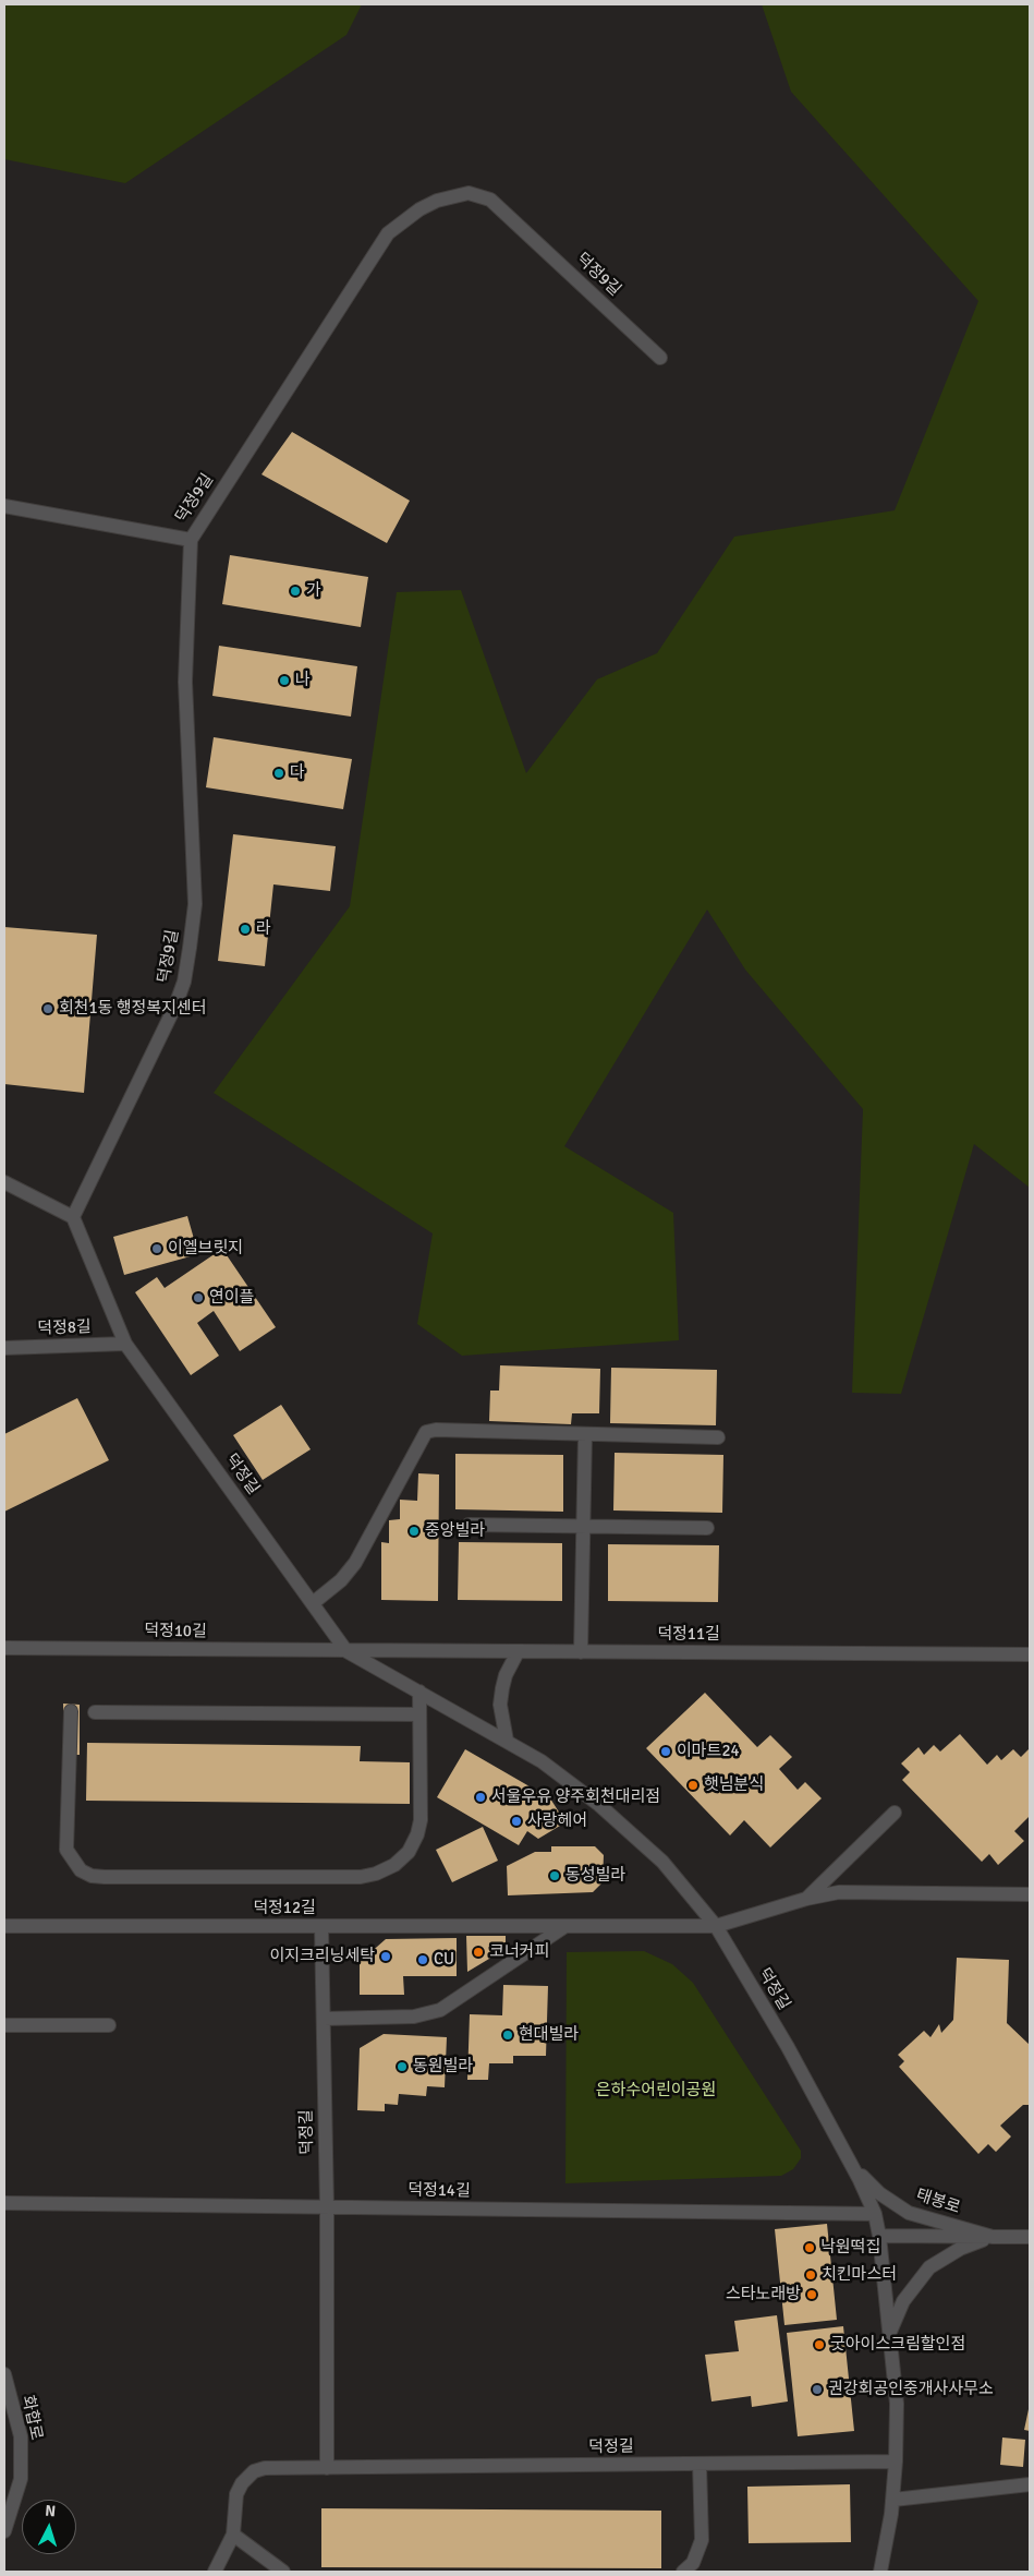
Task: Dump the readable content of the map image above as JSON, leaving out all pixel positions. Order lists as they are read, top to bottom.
{
  "streets": {
    "street": [
      "덕정9길",
      "덕정8길",
      "덕정길",
      "덕정10길",
      "덕정11길",
      "덕정12길",
      "덕정14길",
      "태봉로",
      "화합로"
    ]
  },
  "crossings": [
    ["덕정9길", "덕정길"],
    ["덕정8길", "덕정길"],
    ["덕정길", "덕정10길"],
    ["덕정길", "덕정11길"],
    ["덕정길", "덕정12길"],
    ["덕정길", "덕정14길"],
    ["덕정길", "태봉로"],
    ["덕정10길", "덕정11길"]
  ],
  "parks": ["은하수어린이공원"],
  "places": [
    "가",
    "나",
    "다",
    "라",
    "회천1동 행정복지센터",
    "이엘브릿지",
    "연이플",
    "중앙빌라",
    "이마트24",
    "햇님분식",
    "서울우유 양주회천대리점",
    "사랑헤어",
    "동성빌라",
    "코너커피",
    "이지크리닝세탁",
    "CU",
    "현대빌라",
    "동원빌라",
    "낙원떡집",
    "치킨마스터",
    "스타노래방",
    "굿아이스크림할인점",
    "권강회공인중개사사무소"
  ],
  "north": "top"
}
